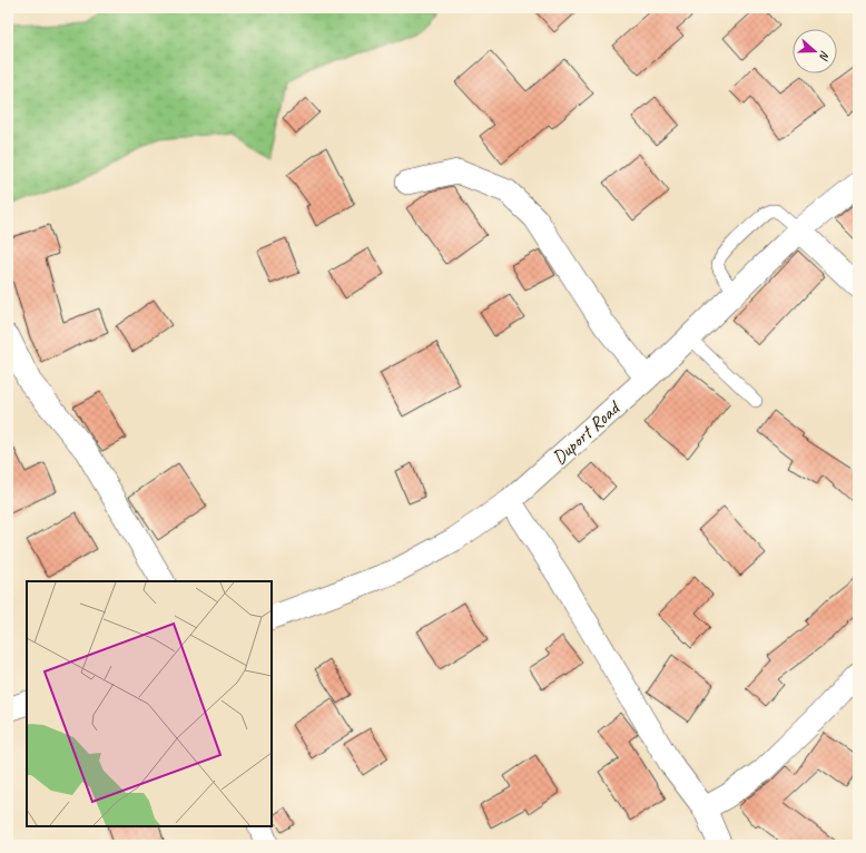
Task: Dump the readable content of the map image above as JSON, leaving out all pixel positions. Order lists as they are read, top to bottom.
{
  "streets": {
    "street": ["Duport Road"]
  },
  "north": "right"
}
